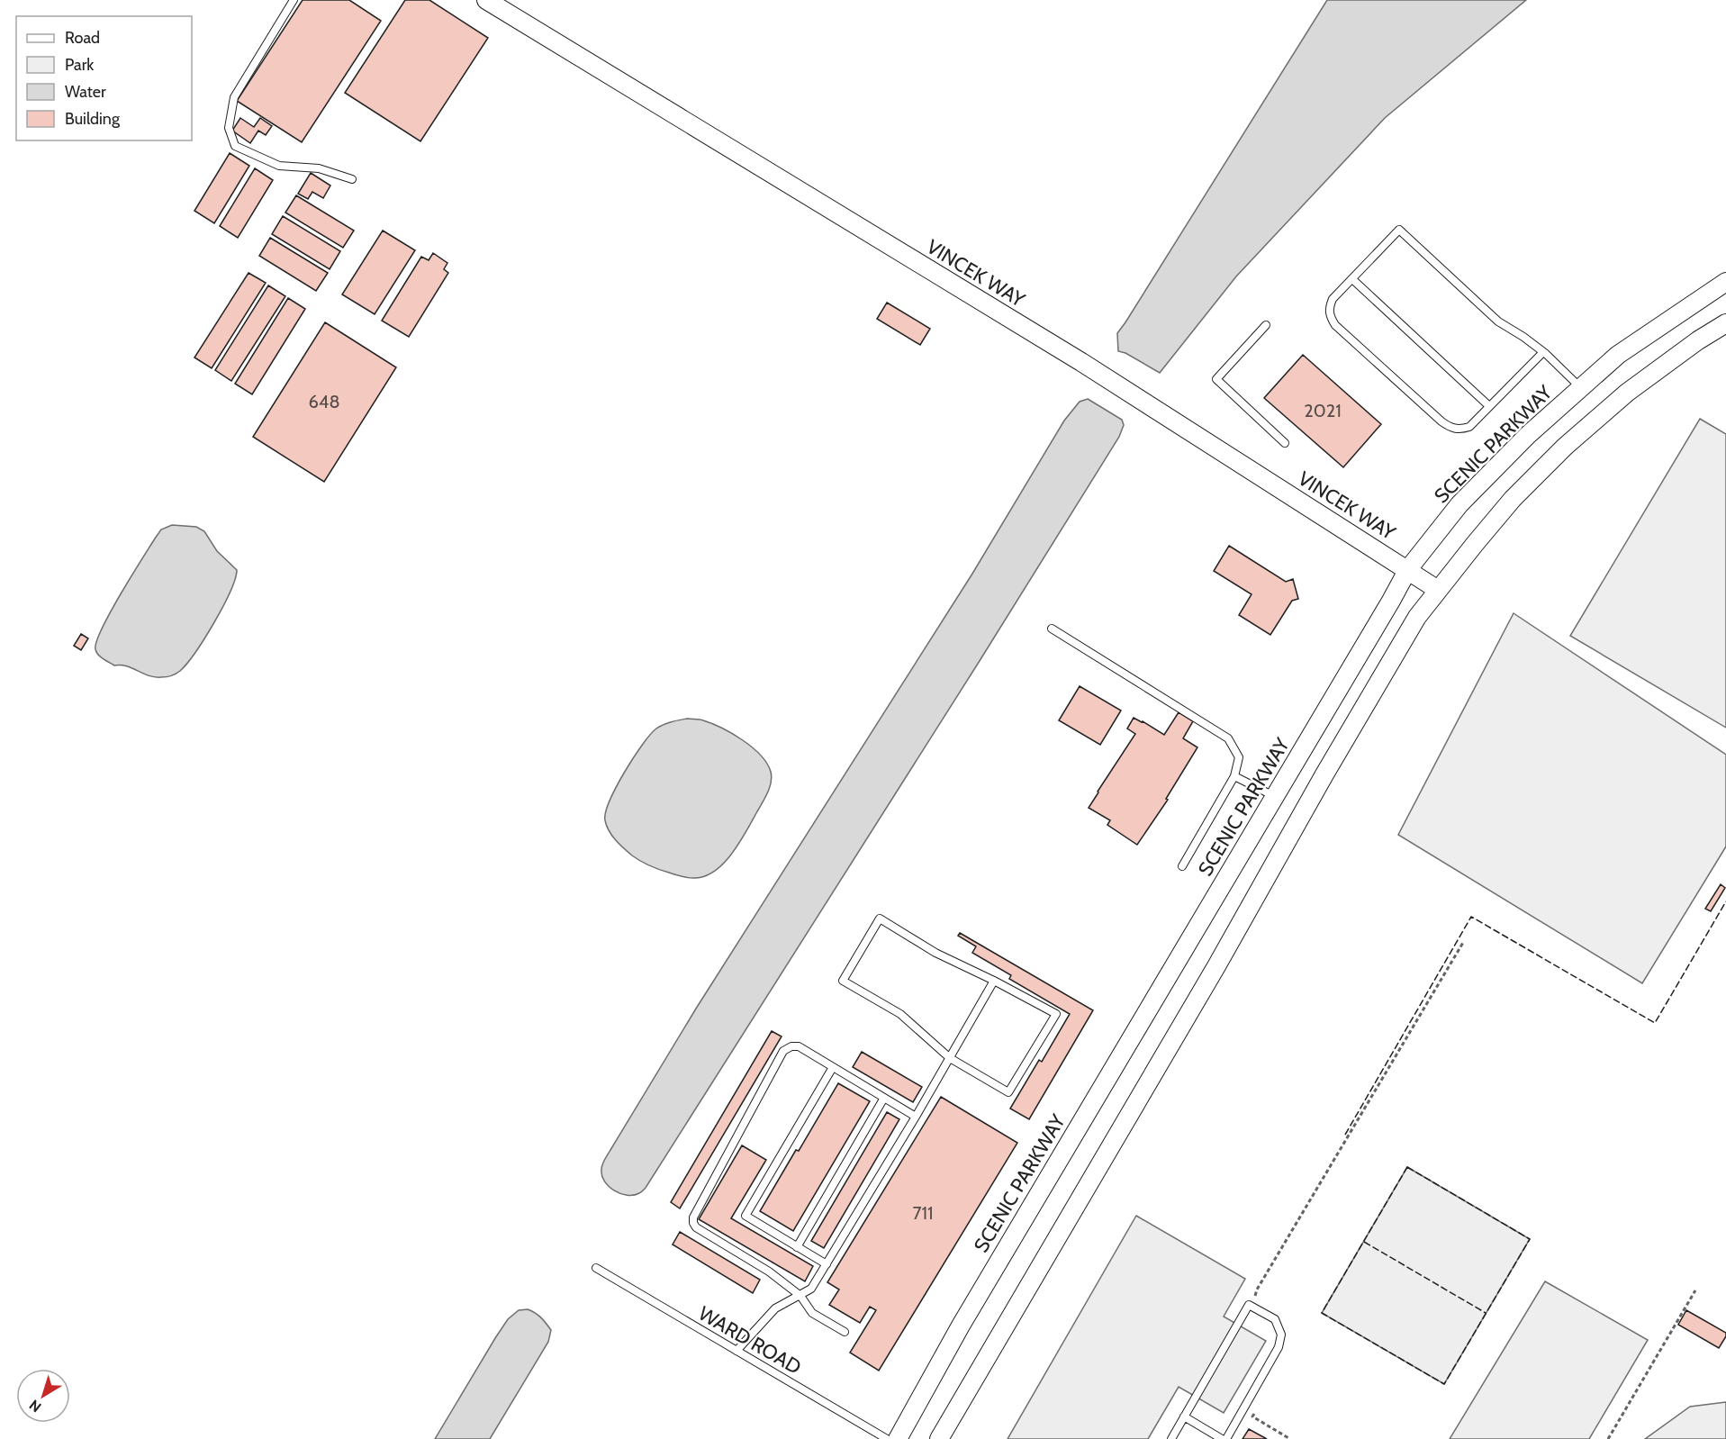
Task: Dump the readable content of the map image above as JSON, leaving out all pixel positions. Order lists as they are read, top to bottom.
{
  "streets": {
    "street": ["VINCEK WAY", "SCENIC PARKWAY"],
    "lane": ["WARD ROAD"]
  },
  "crossings": [
    ["VINCEK WAY", "SCENIC PARKWAY"]
  ],
  "house_numbers": ["648", "2021", "711"],
  "legend": [
    "Road",
    "Park",
    "Water",
    "Building"
  ],
  "north": "bottom left"
}
